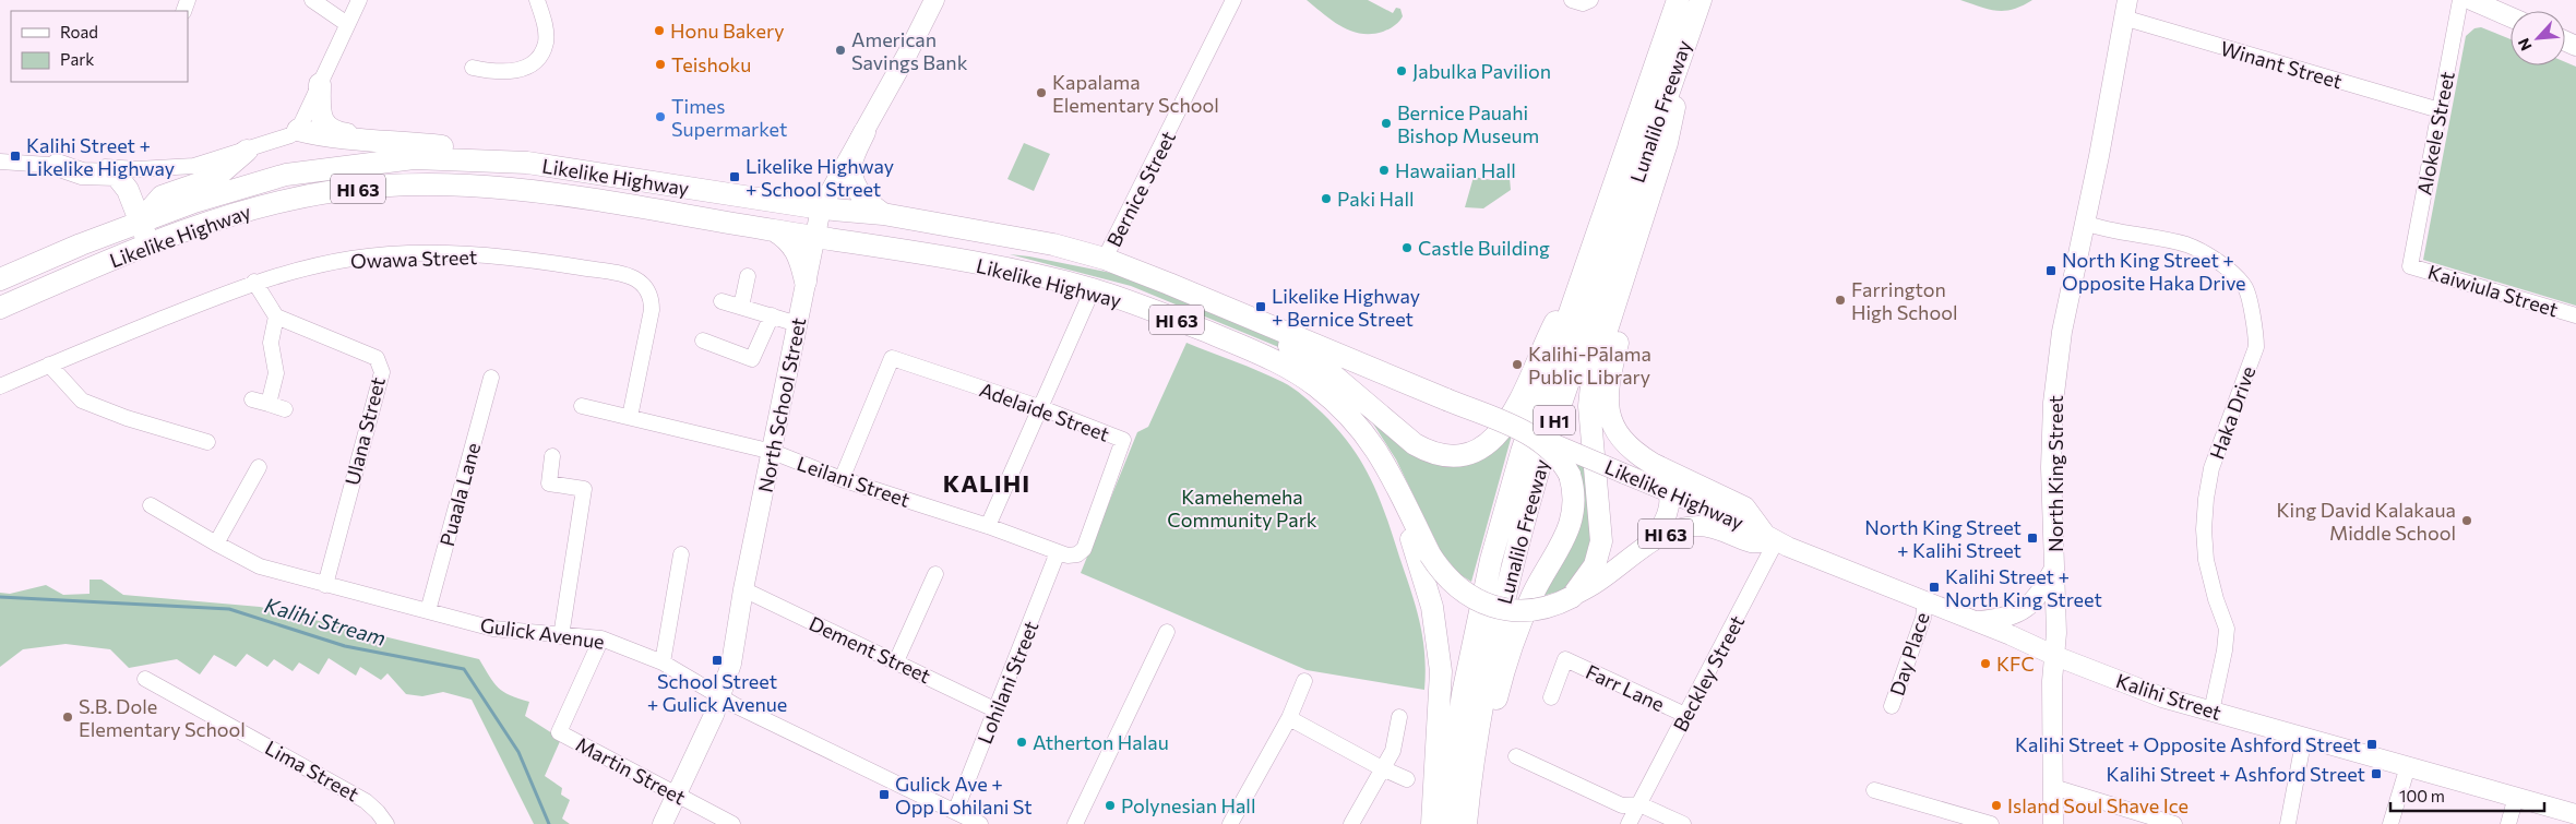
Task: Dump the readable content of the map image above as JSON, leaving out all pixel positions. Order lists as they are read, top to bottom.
{
  "streets": {
    "highway": [
      "Lunalilo Freeway",
      "Likelike Highway",
      "HI 63",
      "I H1"
    ],
    "main road": ["North School Street", "North King Street", "Kalihi Street"],
    "street": [
      "Winant Street",
      "Alokele Street",
      "Bernice Street",
      "Owawa Street",
      "Kaiwiula Street",
      "Adelaide Street",
      "Haka Drive",
      "Ulana Street",
      "Leilani Street",
      "Puaala Lane",
      "Gulick Avenue",
      "Dement Street",
      "Day Place",
      "Beckley Street",
      "Lohilani Street",
      "Farr Lane",
      "Lima Street",
      "Martin Street"
    ]
  },
  "crossings": [
    ["Winant Street", "Alokele Street"],
    ["Winant Street", "North King Street"],
    ["Alokele Street", "Kaiwiula Street"],
    ["Likelike Highway", "Bernice Street"],
    ["Likelike Highway", "North School Street"],
    ["Likelike Highway", "Beckley Street"],
    ["Likelike Highway", "Kalihi Street"],
    ["Owawa Street", "Leilani Street"],
    ["North School Street", "Leilani Street"],
    ["North School Street", "Gulick Avenue"],
    ["North School Street", "Dement Street"],
    ["North School Street", "Martin Street"],
    ["Adelaide Street", "Leilani Street"],
    ["Adelaide Street", "Lohilani Street"],
    ["Haka Drive", "North King Street"],
    ["Haka Drive", "Kalihi Street"],
    ["Ulana Street", "Gulick Avenue"],
    ["North King Street", "Kalihi Street"],
    ["Leilani Street", "Lohilani Street"],
    ["Puaala Lane", "Gulick Avenue"],
    ["Gulick Avenue", "Lohilani Street"],
    ["Gulick Avenue", "Martin Street"],
    ["Dement Street", "Lohilani Street"],
    ["Day Place", "Kalihi Street"],
    ["Beckley Street", "Farr Lane"],
    ["Beckley Street", "Kalihi Street"]
  ],
  "districts": ["KALIHI"],
  "water": ["Kalihi Stream"],
  "parks": ["Kamehemeha Community Park"],
  "places": {
    "other": [
      "Honu Bakery",
      "American Savings Bank",
      "Teishoku",
      "Jabulka Pavilion",
      "Kapalama Elementary School",
      "Times Supermarket",
      "Bernice Pauahi Bishop Museum",
      "Hawaiian Hall",
      "Paki Hall",
      "Castle Building",
      "Farrington High School",
      "Kalihi-Pālama Public Library",
      "King David Kalakaua Middle School",
      "KFC",
      "S.B. Dole Elementary School",
      "Atherton Halau",
      "Polynesian Hall",
      "Island Soul Shave Ice"
    ],
    "transit": [
      "Kalihi Street + Likelike Highway",
      "Likelike Highway + School Street",
      "North King Street + Opposite Haka Drive",
      "Likelike Highway + Bernice Street",
      "North King Street + Kalihi Street",
      "Kalihi Street + North King Street",
      "School Street + Gulick Avenue",
      "Kalihi Street + Opposite Ashford Street",
      "Kalihi Street + Ashford Street",
      "Gulick Ave + Opp Lohilani St"
    ]
  },
  "legend": ["Road", "Park"],
  "scale_bar": "100 m",
  "north": "bottom left"
}
